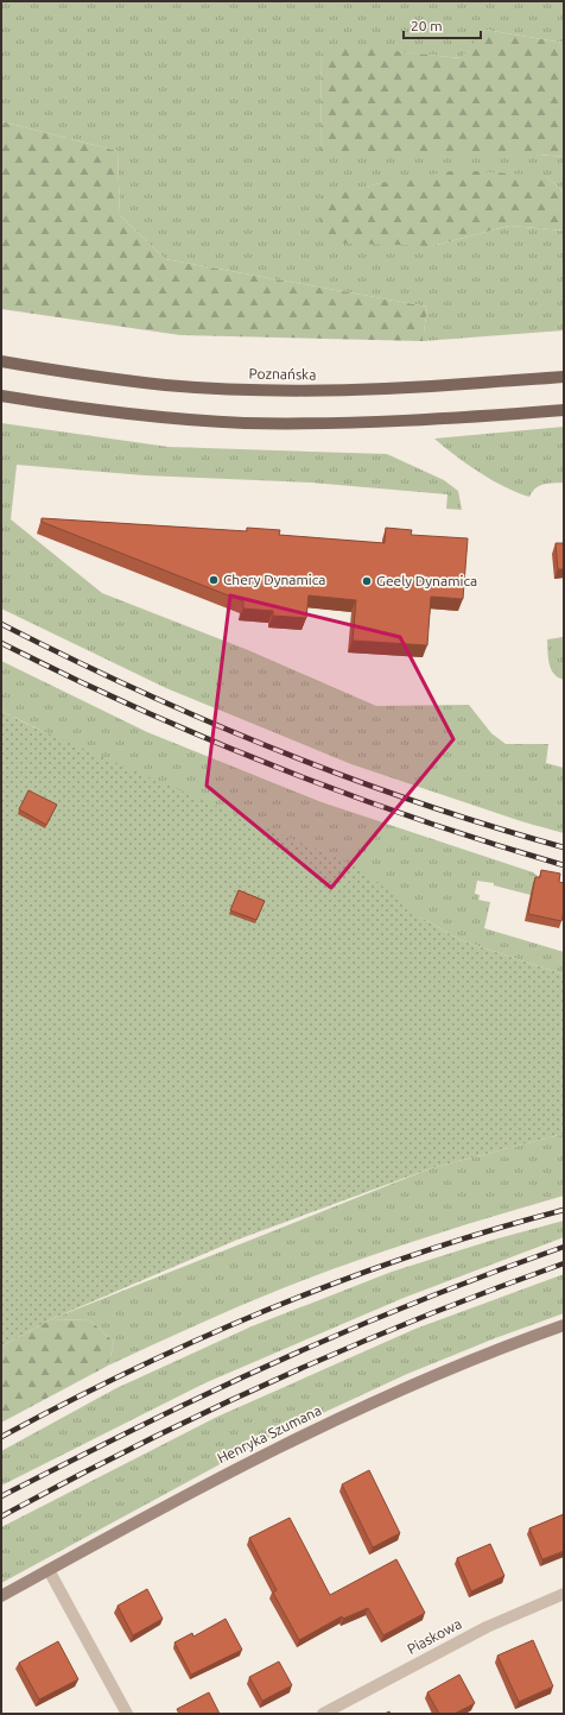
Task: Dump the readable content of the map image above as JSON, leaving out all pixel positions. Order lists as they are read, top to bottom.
{
  "streets": {
    "main road": ["Poznańska"],
    "street": ["Henryka Szumana", "Piaskowa"]
  },
  "places": ["Chery Dynamica", "Geely Dynamica"],
  "scale_bar": "20 m"
}
